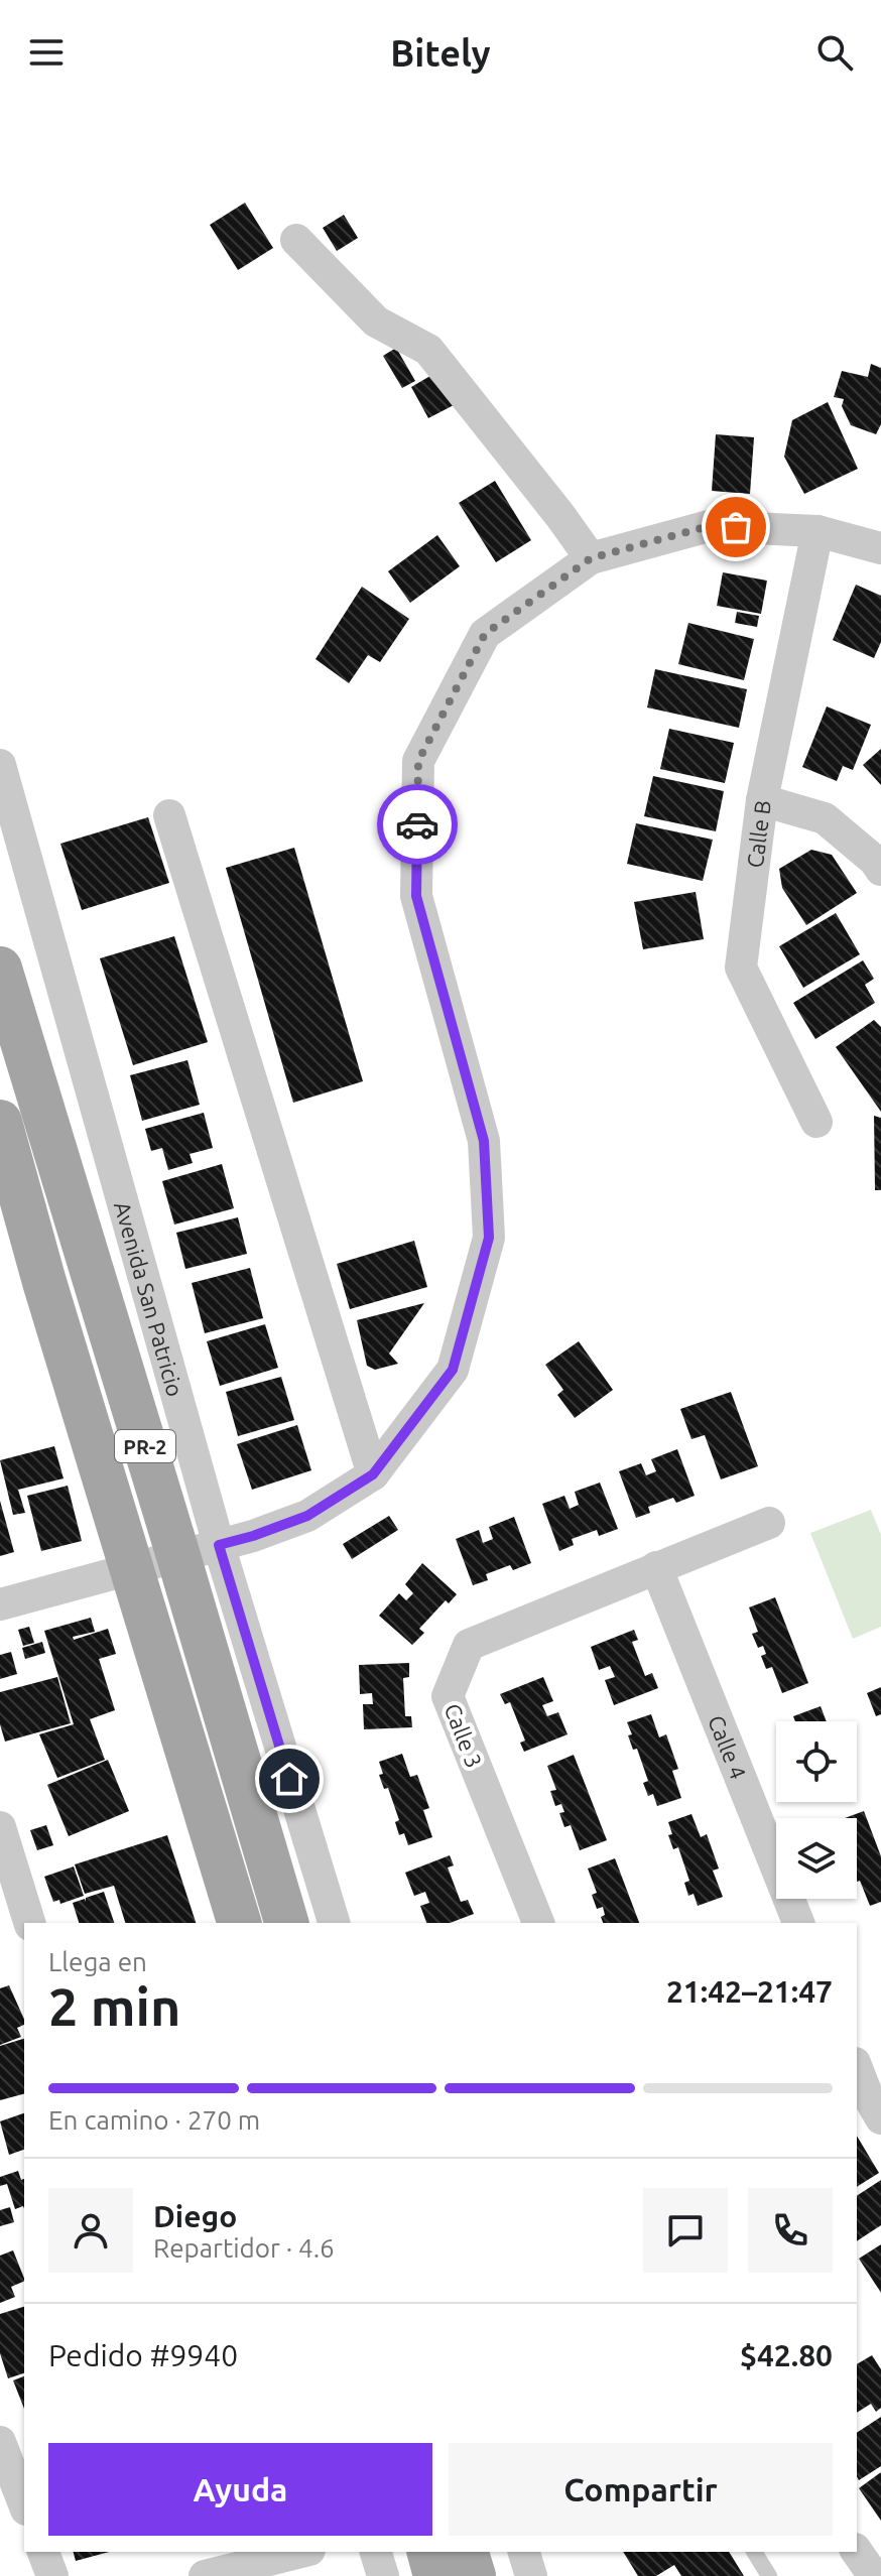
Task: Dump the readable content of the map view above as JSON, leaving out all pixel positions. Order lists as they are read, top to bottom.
{
  "streets": {
    "main road": ["PR-2"],
    "street": [
      "Calle B",
      "Avenida San Patricio",
      "Calle 3",
      "Calle 4"
    ]
  },
  "crossings": [
    ["Avenida San Patricio", "PR-2"],
    ["Calle 3", "Calle 4"]
  ],
  "page": {
    "header": "Bitely",
    "heading": ["2 min", "Llega en", "21:42–21:47"],
    "panel": [
      "Diego",
      "Repartidor · 4.6",
      "Pedido #9940",
      "$42.80"
    ],
    "bar": "En camino · 270 m",
    "buttons": ["Ayuda", "Compartir"]
  }
}
